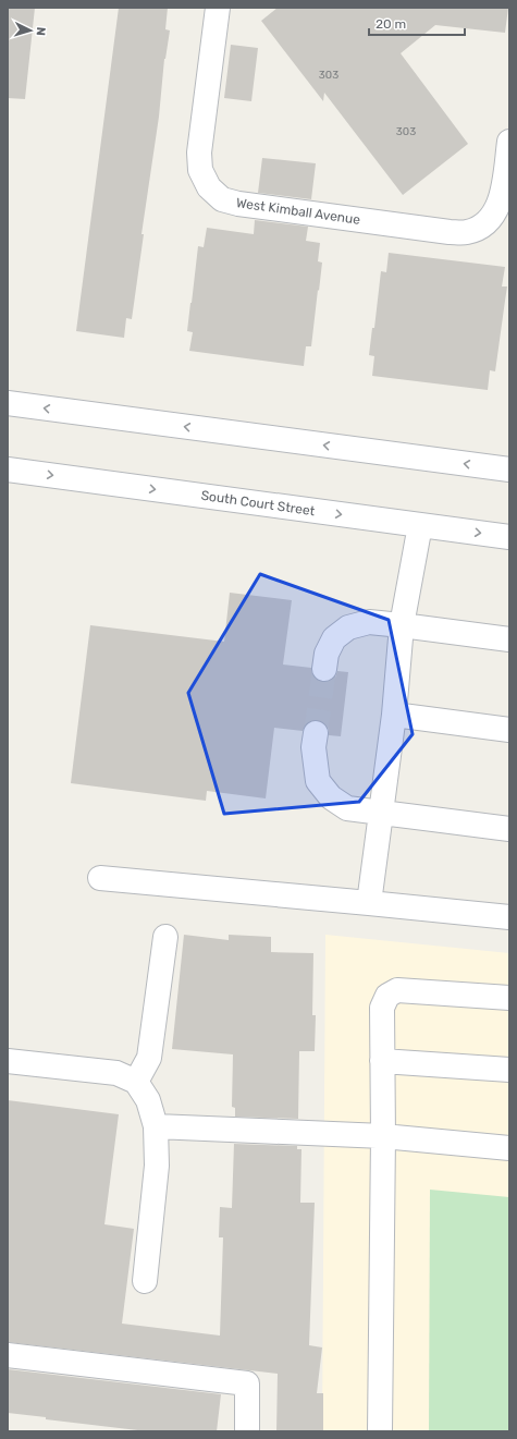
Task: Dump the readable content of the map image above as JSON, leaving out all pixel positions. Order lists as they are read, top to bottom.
{
  "streets": {
    "street": ["West Kimball Avenue", "South Court Street"]
  },
  "house_numbers": ["303", "303"],
  "scale_bar": "20 m",
  "north": "right"
}
